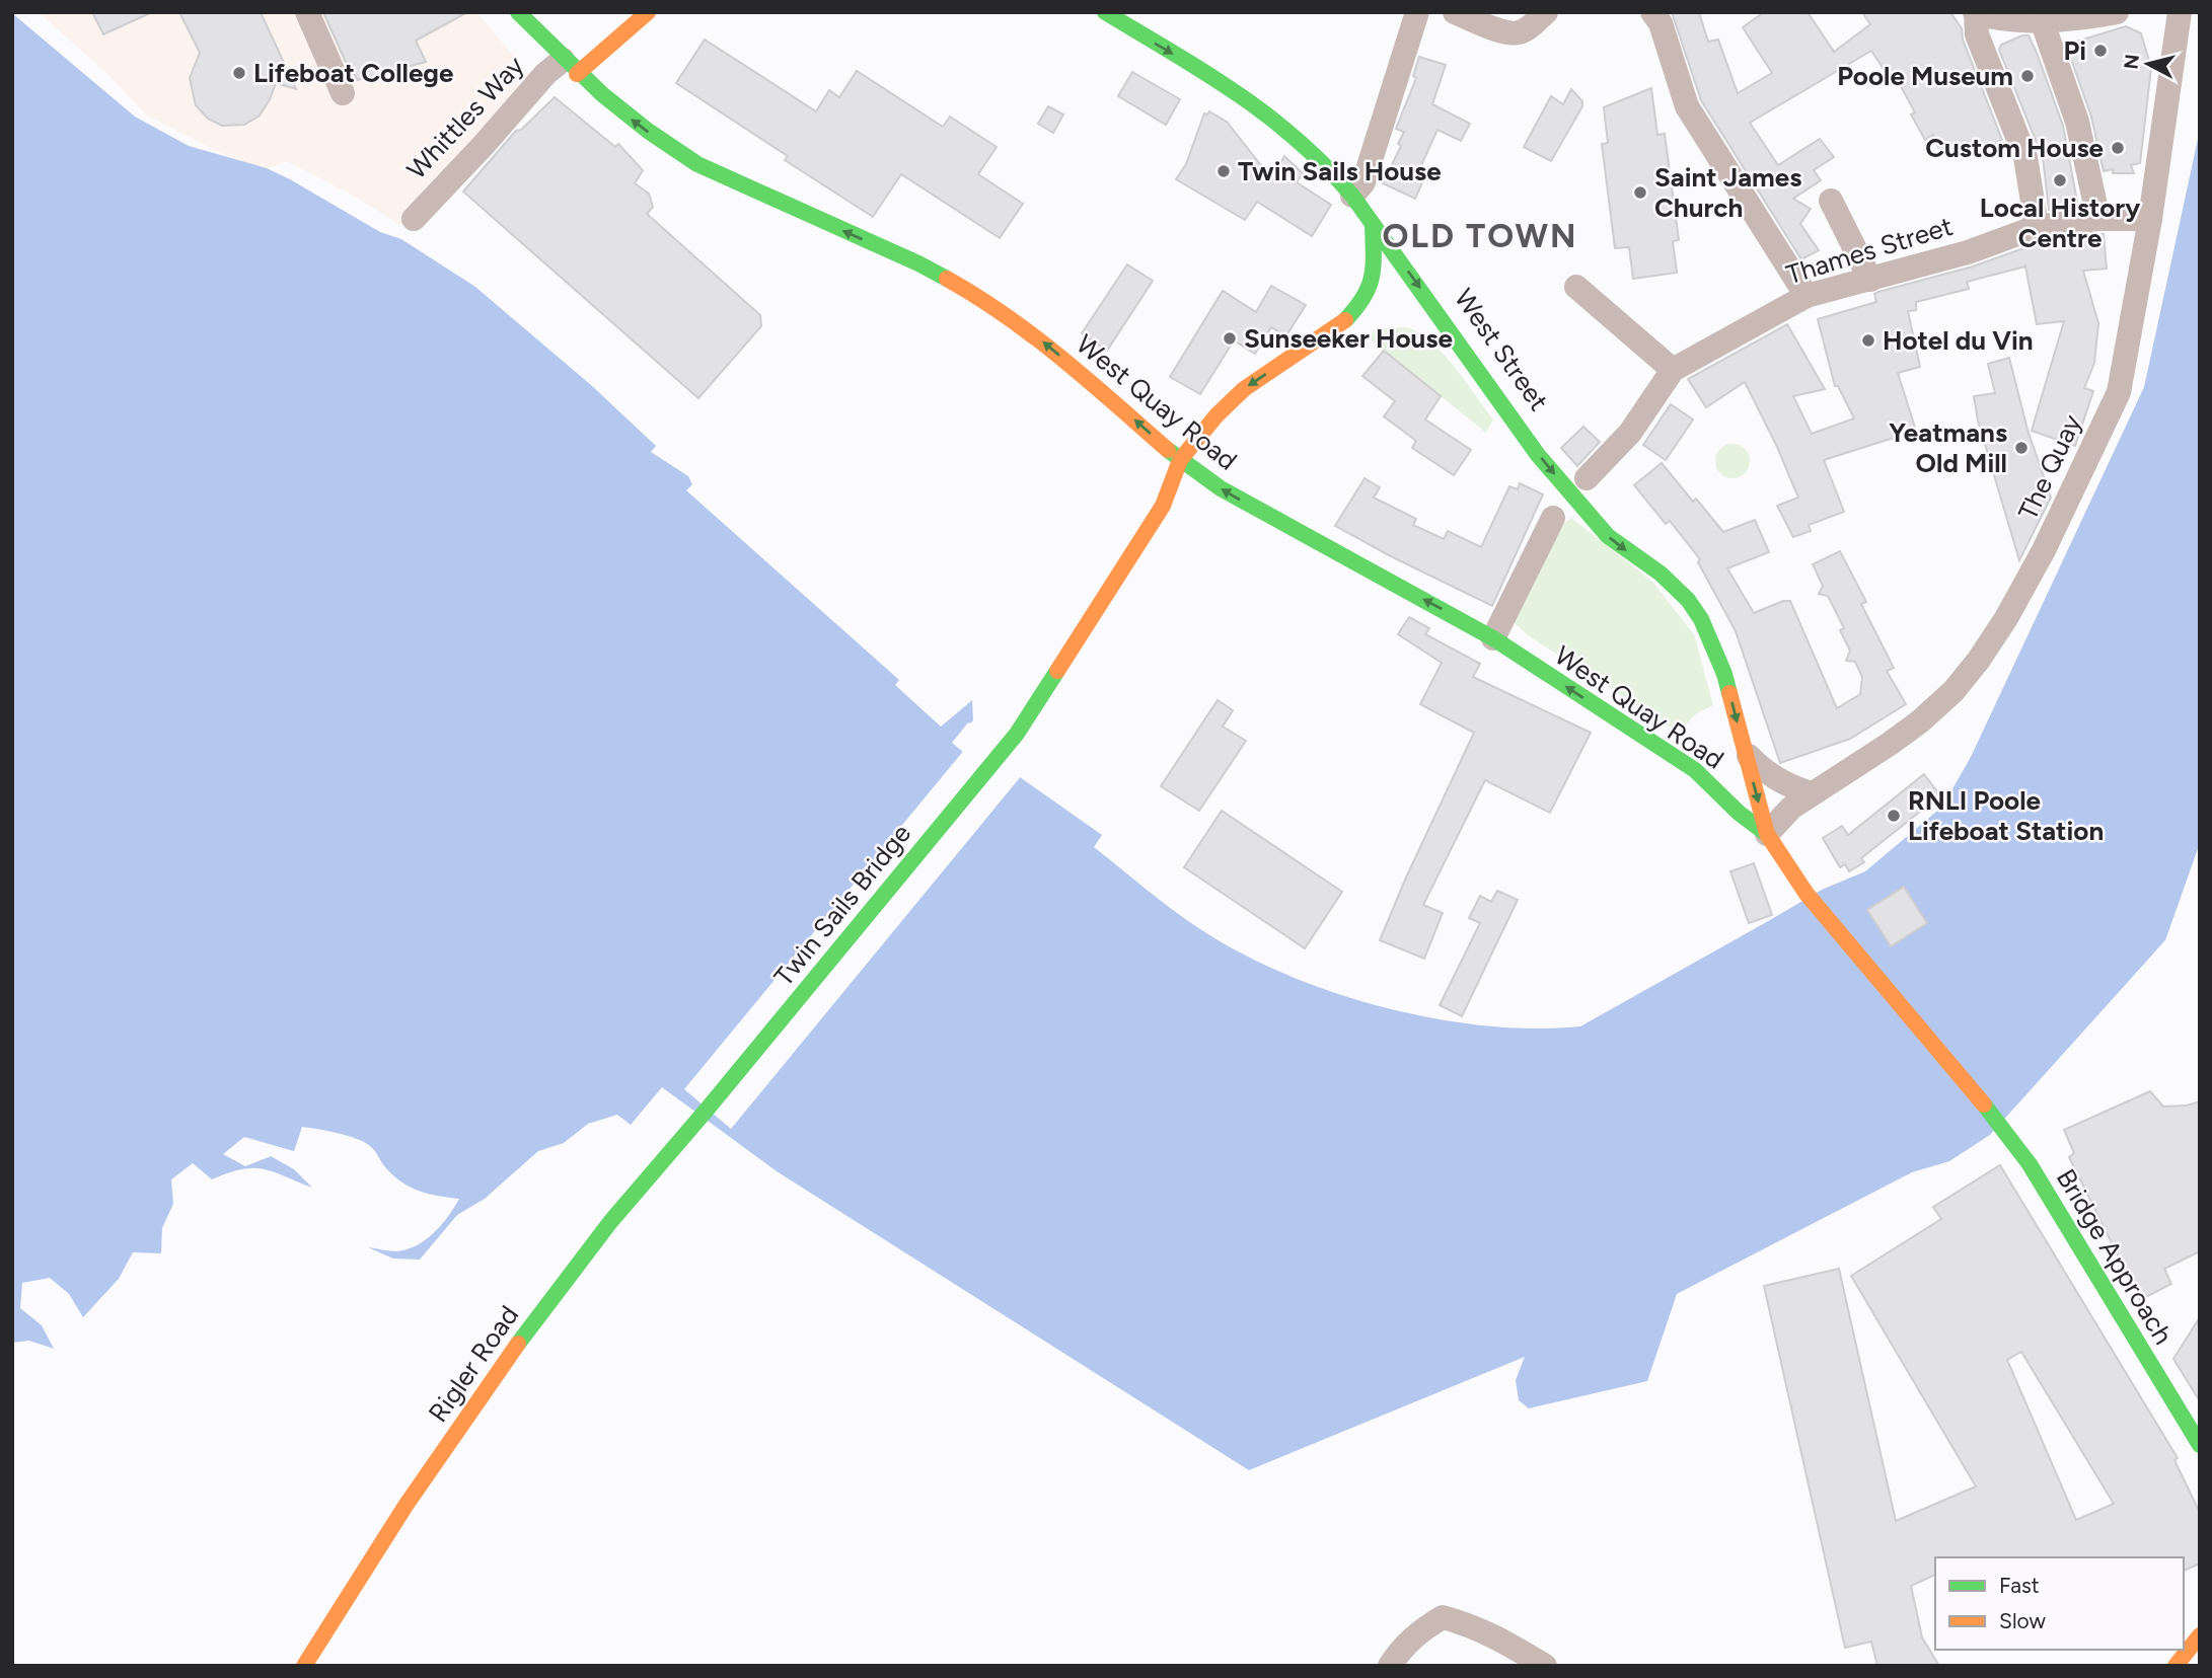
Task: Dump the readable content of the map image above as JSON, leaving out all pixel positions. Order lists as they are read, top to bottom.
{
  "streets": {
    "main road": [
      "West Street",
      "West Quay Road",
      "Twin Sails Bridge",
      "Bridge Approach",
      "Rigler Road"
    ],
    "street": ["Whittles Way", "Thames Street", "The Quay"]
  },
  "crossings": [
    ["Whittles Way", "West Quay Road"],
    ["Thames Street", "The Quay"],
    ["West Street", "West Quay Road"],
    ["West Street", "The Quay"],
    ["West Street", "Twin Sails Bridge"],
    ["West Street", "Bridge Approach"],
    ["West Quay Road", "The Quay"],
    ["West Quay Road", "Twin Sails Bridge"],
    ["West Quay Road", "Bridge Approach"],
    ["The Quay", "Bridge Approach"],
    ["Twin Sails Bridge", "Rigler Road"]
  ],
  "one_way": ["West Street", "West Quay Road"],
  "districts": ["OLD TOWN"],
  "places": [
    "Pi",
    "Lifeboat College",
    "Poole Museum",
    "Custom House",
    "Twin Sails House",
    "Local History Centre",
    "Saint James Church",
    "Sunseeker House",
    "Hotel du Vin",
    "Yeatmans Old Mill",
    "RNLI Poole Lifeboat Station"
  ],
  "legend": ["Fast", "Slow"],
  "north": "left"
}
